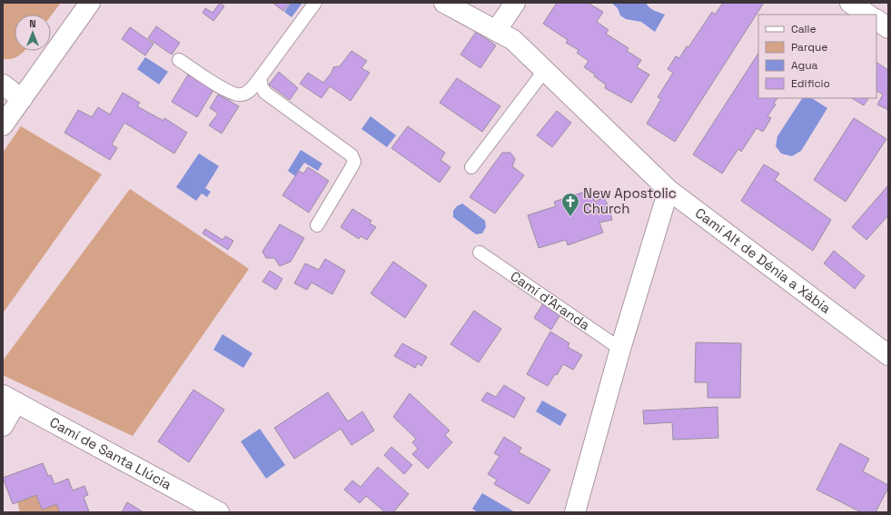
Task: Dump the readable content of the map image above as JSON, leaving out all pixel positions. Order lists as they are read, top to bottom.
{
  "streets": {
    "street": ["Camí Alt de Dénia a Xàbia", "Camí de Santa Llúcia"],
    "lane": ["Camí d'Aranda"]
  },
  "places": {
    "church": ["New Apostolic Church"]
  },
  "legend": [
    "Calle",
    "Parque",
    "Agua",
    "Edificio"
  ],
  "north": "top"
}
